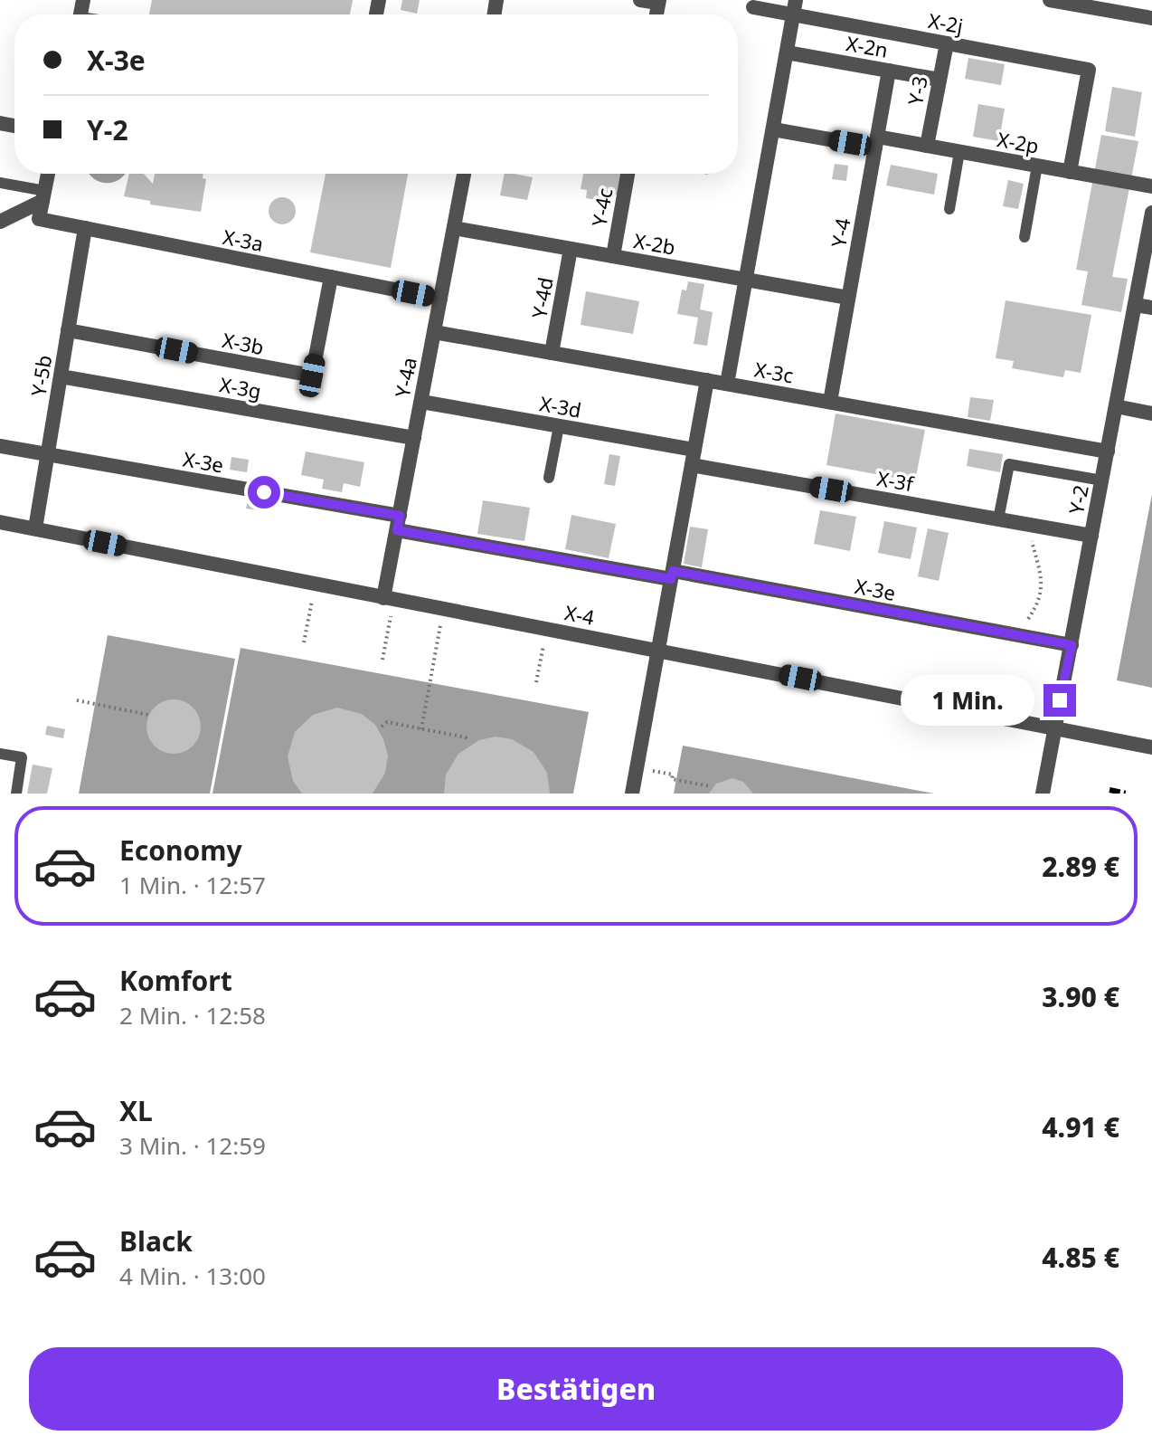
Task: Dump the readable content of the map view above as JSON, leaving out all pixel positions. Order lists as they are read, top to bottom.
{
  "streets": {
    "street": [
      "X-2j",
      "X-2n",
      "Y-3",
      "X-2p",
      "Y-4c",
      "Y-4",
      "X-3a",
      "X-2b",
      "Y-4d",
      "X-3b",
      "X-3c",
      "Y-5b",
      "Y-4a",
      "X-3g",
      "X-3d",
      "X-3e",
      "X-3f",
      "Y-2",
      "X-4"
    ]
  },
  "crossings": [
    ["X-2j", "Y-3"],
    ["X-2j", "X-2p"],
    ["X-2n", "Y-3"],
    ["X-2n", "Y-4"],
    ["Y-3", "X-2p"],
    ["X-2p", "Y-4"],
    ["Y-4c", "X-2b"],
    ["Y-4", "X-2b"],
    ["Y-4", "X-3c"],
    ["X-3a", "X-3b"],
    ["X-3a", "Y-5b"],
    ["X-3a", "Y-4a"],
    ["X-2b", "Y-4d"],
    ["X-2b", "Y-4a"],
    ["Y-4d", "X-3c"],
    ["X-3b", "Y-5b"],
    ["X-3c", "Y-4a"],
    ["X-3c", "Y-2"],
    ["Y-5b", "X-3g"],
    ["Y-5b", "X-3e"],
    ["Y-5b", "X-4"],
    ["Y-4a", "X-3g"],
    ["Y-4a", "X-3d"],
    ["Y-4a", "X-3e"],
    ["Y-4a", "X-4"],
    ["X-3d", "X-3f"],
    ["X-3e", "Y-2"],
    ["X-3f", "Y-2"],
    ["Y-2", "X-4"]
  ],
  "page": {
    "banner": ["X-3e", "Y-2"],
    "bubble": "1 Min.",
    "list": [
      {
        "name": "Economy",
        "note": "1 Min. · 12:57",
        "value": "2.89 €"
      },
      {
        "name": "Komfort",
        "note": "2 Min. · 12:58",
        "value": "3.90 €"
      },
      {
        "name": "XL",
        "note": "3 Min. · 12:59",
        "value": "4.91 €"
      },
      {
        "name": "Black",
        "note": "4 Min. · 13:00",
        "value": "4.85 €"
      }
    ],
    "buttons": "Bestätigen"
  }
}
